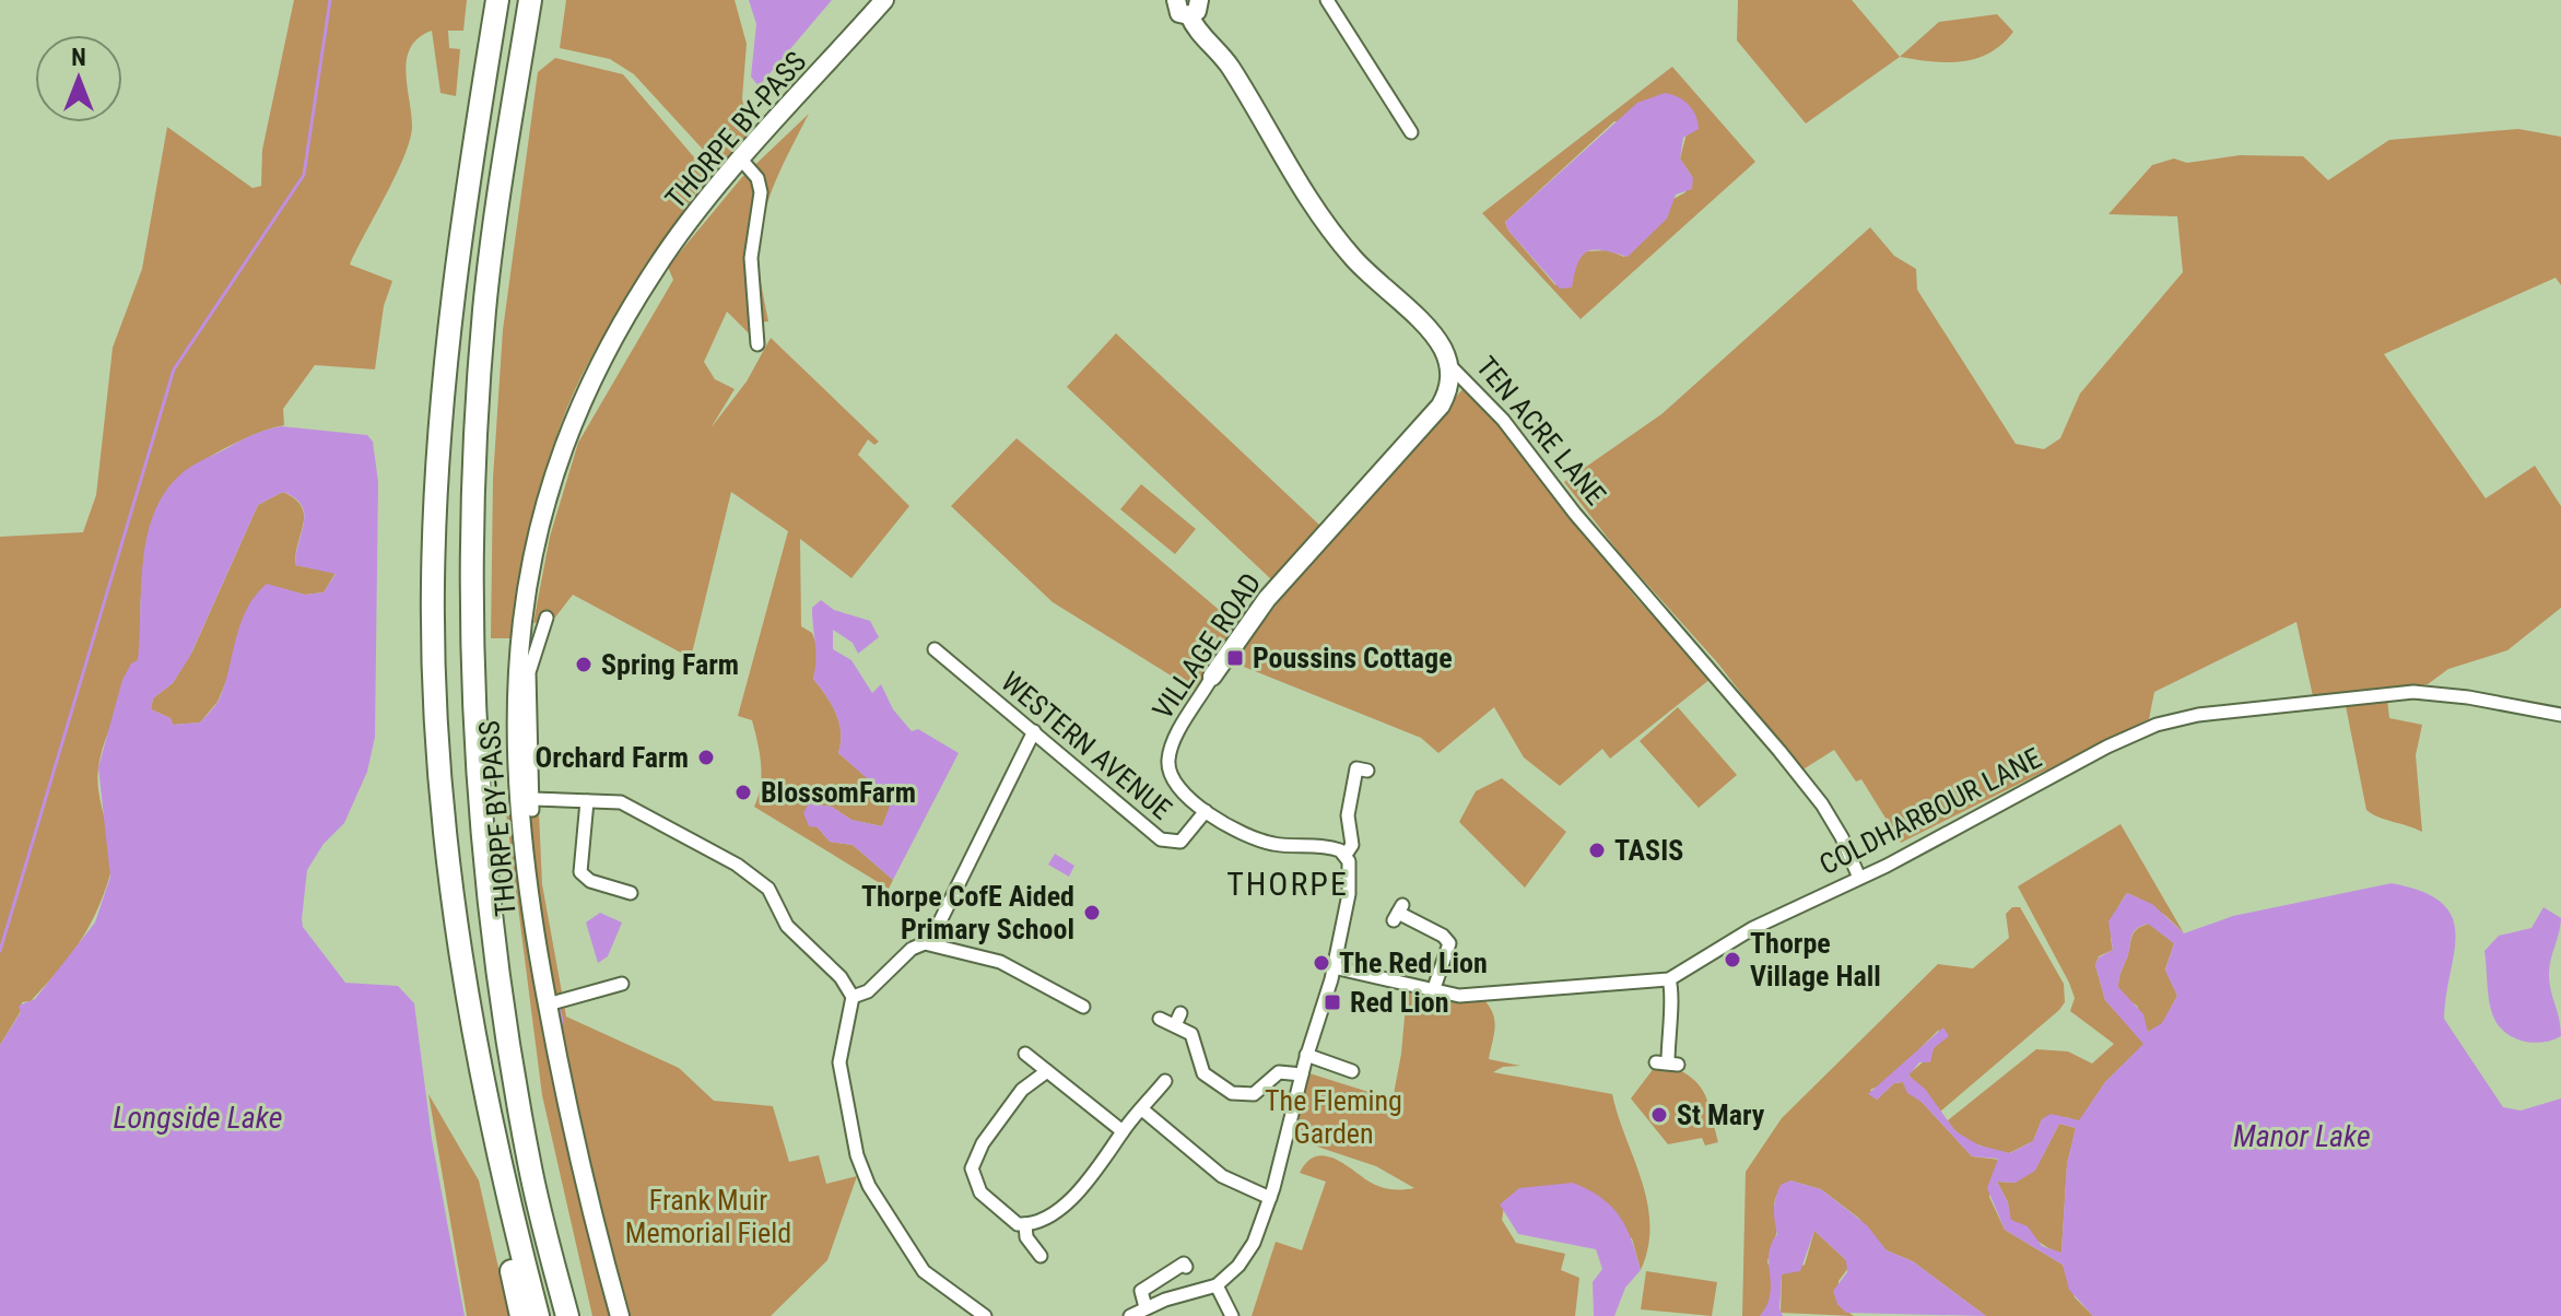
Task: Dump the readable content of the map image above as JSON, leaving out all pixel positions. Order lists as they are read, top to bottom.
{
  "streets": {
    "main road": ["THORPE BY-PASS", "TEN ACRE LANE", "VILLAGE ROAD"],
    "street": ["WESTERN AVENUE", "COLDHARBOUR LANE"]
  },
  "crossings": [
    ["TEN ACRE LANE", "VILLAGE ROAD"],
    ["TEN ACRE LANE", "COLDHARBOUR LANE"],
    ["VILLAGE ROAD", "WESTERN AVENUE"]
  ],
  "districts": ["THORPE"],
  "water": ["Longside Lake", "Manor Lake"],
  "parks": ["The Fleming Garden", "Frank Muir Memorial Field"],
  "places": {
    "transit": ["Poussins Cottage", "Red Lion"],
    "other": [
      "Spring Farm",
      "Orchard Farm",
      "BlossomFarm",
      "TASIS",
      "Thorpe CofE Aided Primary School",
      "Thorpe Village Hall",
      "The Red Lion",
      "St Mary"
    ]
  },
  "north": "top"
}
